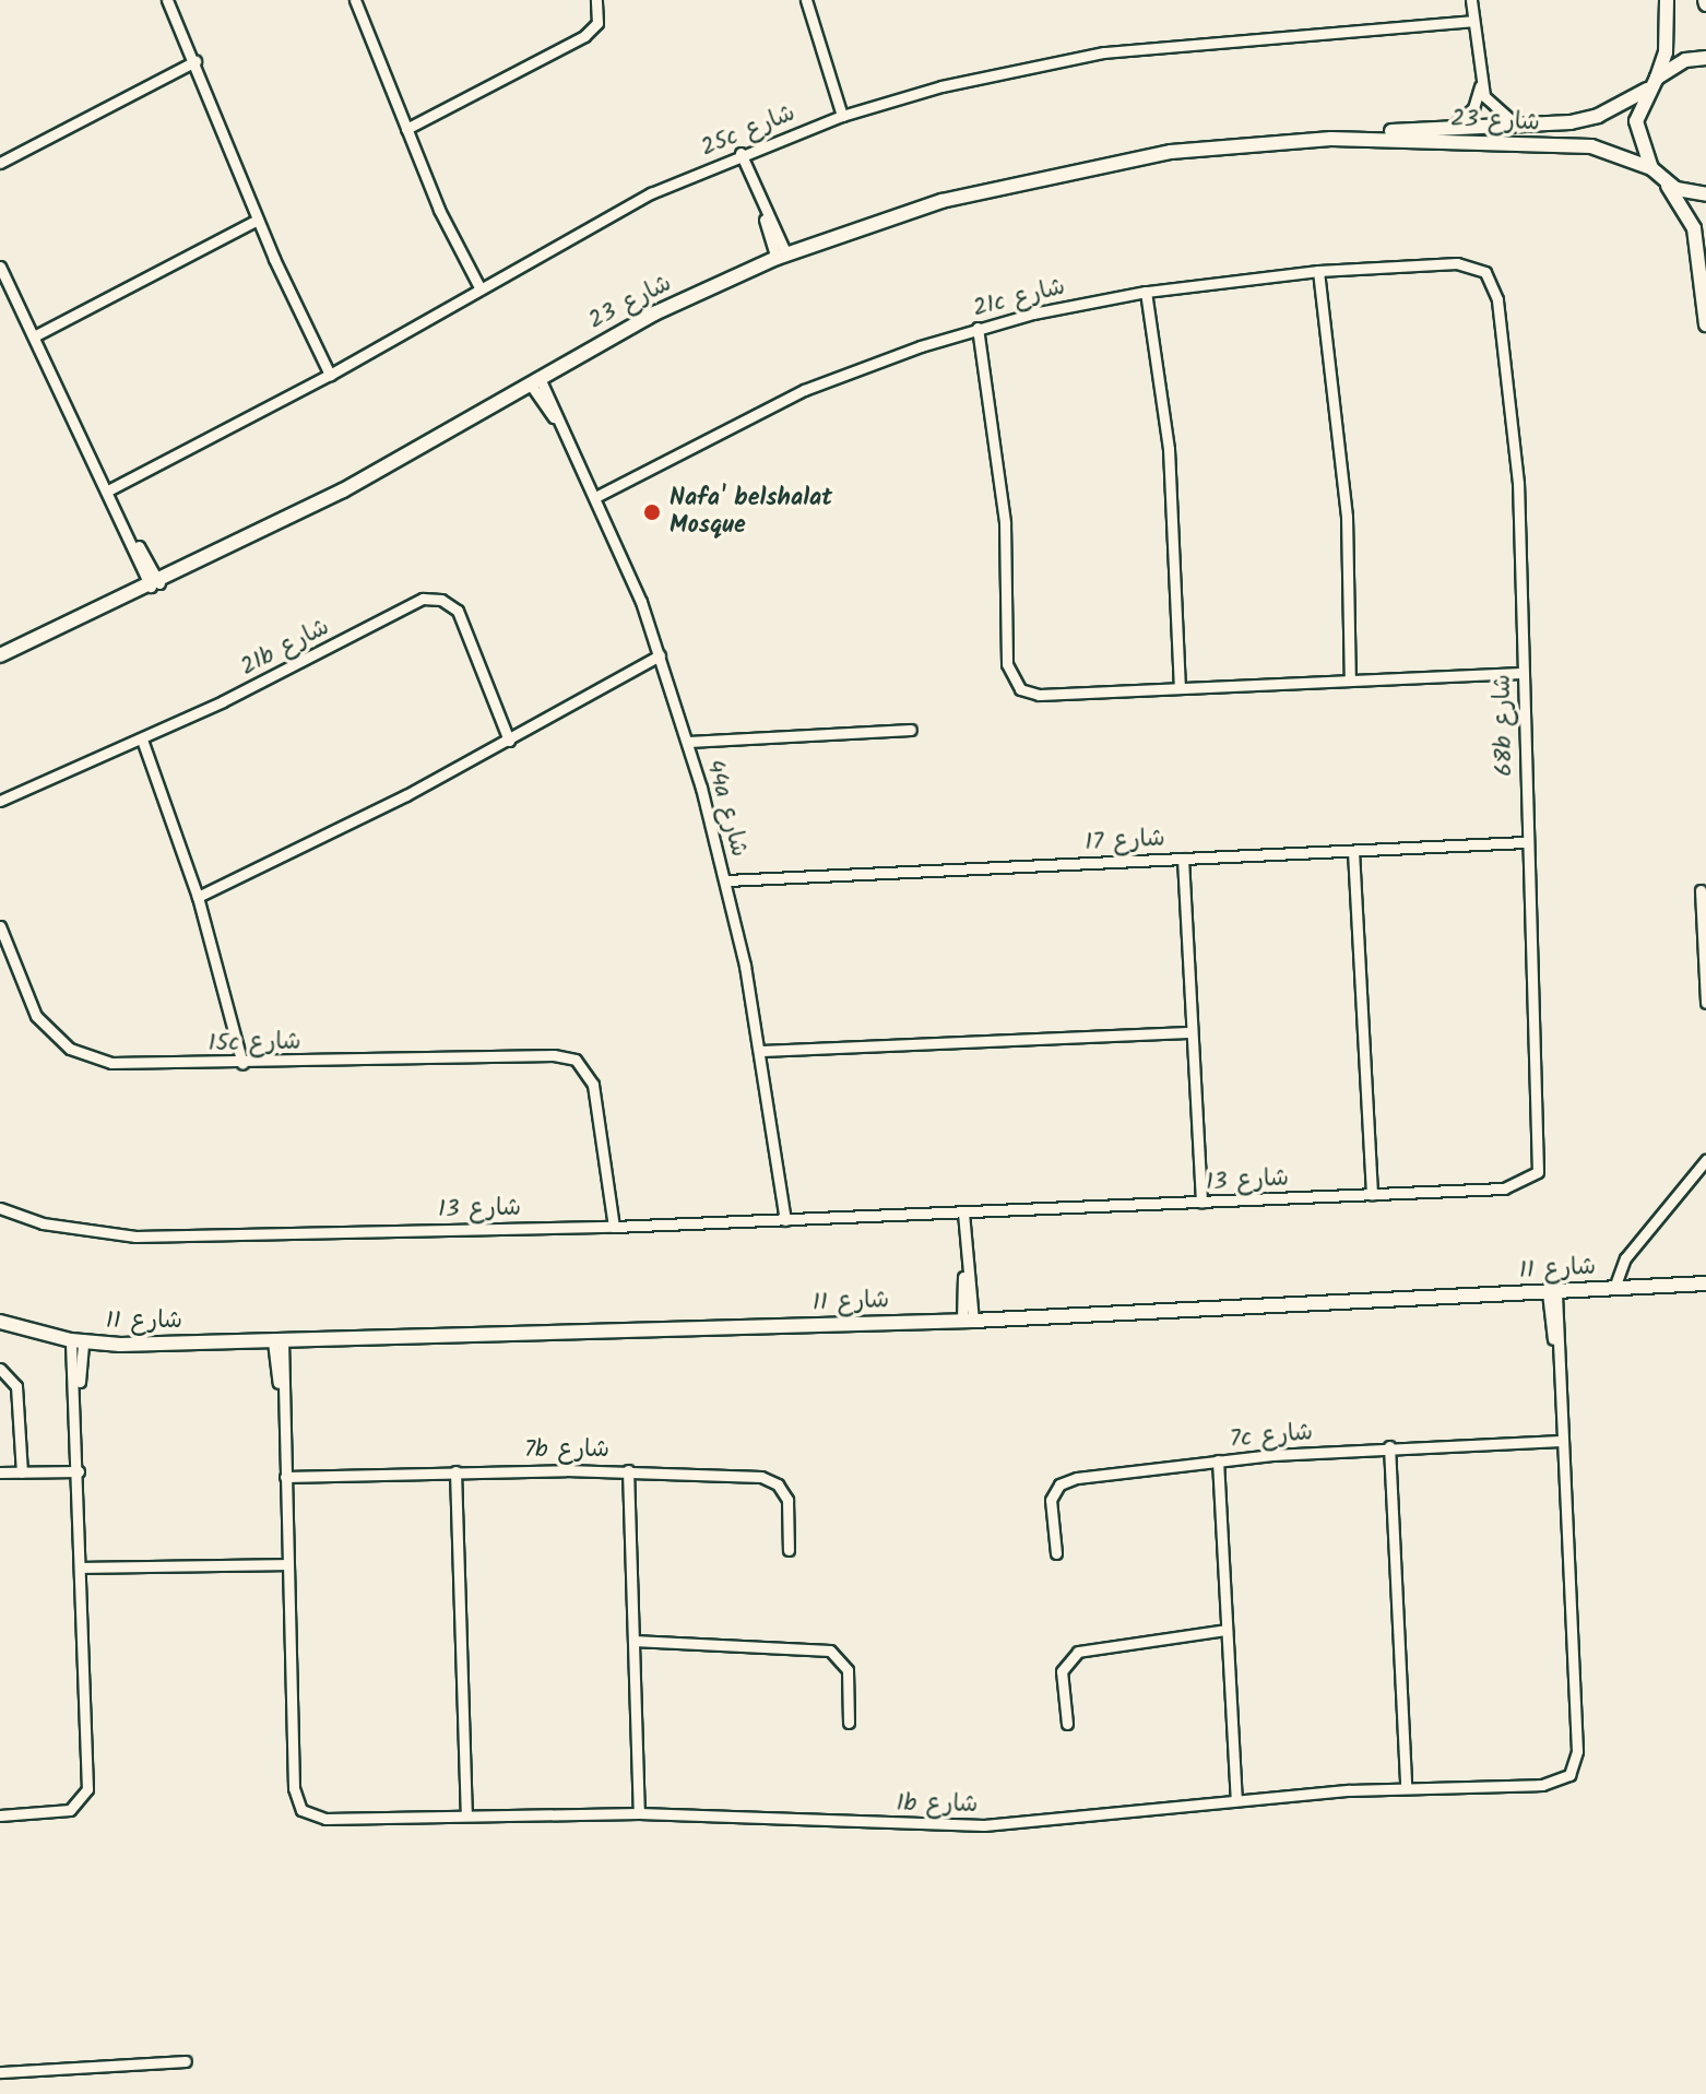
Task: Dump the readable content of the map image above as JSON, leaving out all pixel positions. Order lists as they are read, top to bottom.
{
  "streets": {
    "street": [
      "شارع 23",
      "25c شارع",
      "21c شارع",
      "21b شارع",
      "68b شارع",
      "44a شارع",
      "شارع 17",
      "15c شارع",
      "شارع 13",
      "شارع 11",
      "7c شارع",
      "7b شارع",
      "1b شارع"
    ]
  },
  "crossings": [
    ["شارع 23", "44a شارع"],
    ["21c شارع", "68b شارع"],
    ["21c شارع", "44a شارع"],
    ["68b شارع", "شارع 17"],
    ["68b شارع", "شارع 13"],
    ["44a شارع", "شارع 17"],
    ["44a شارع", "شارع 13"],
    ["15c شارع", "شارع 13"],
    ["7c شارع", "1b شارع"]
  ],
  "places": ["Nafa' belshalat Mosque"]
}
